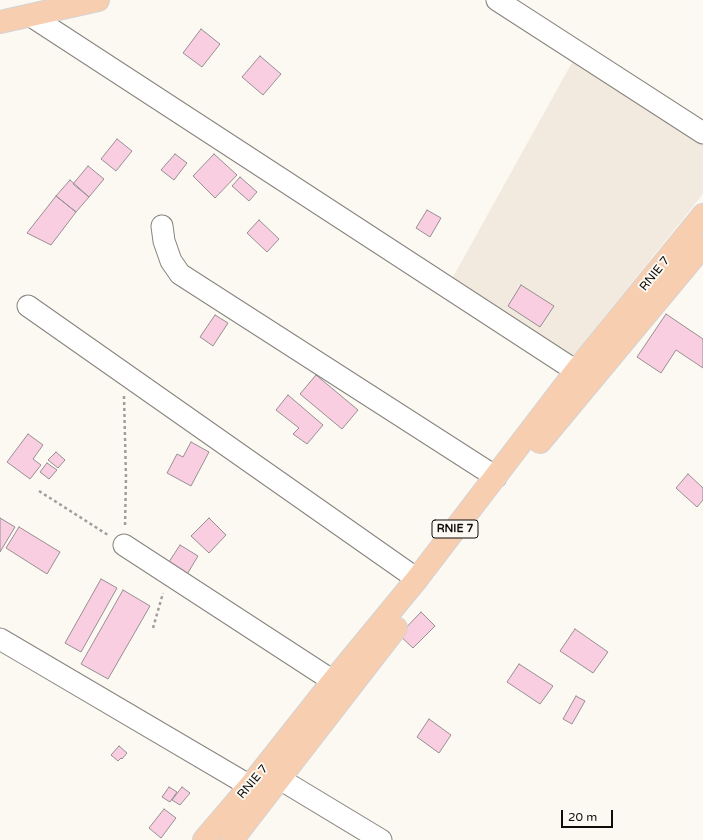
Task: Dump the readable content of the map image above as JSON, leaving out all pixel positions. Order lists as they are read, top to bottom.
{
  "streets": {
    "main road": ["RNIE 7"]
  },
  "scale_bar": "20 m"
}
